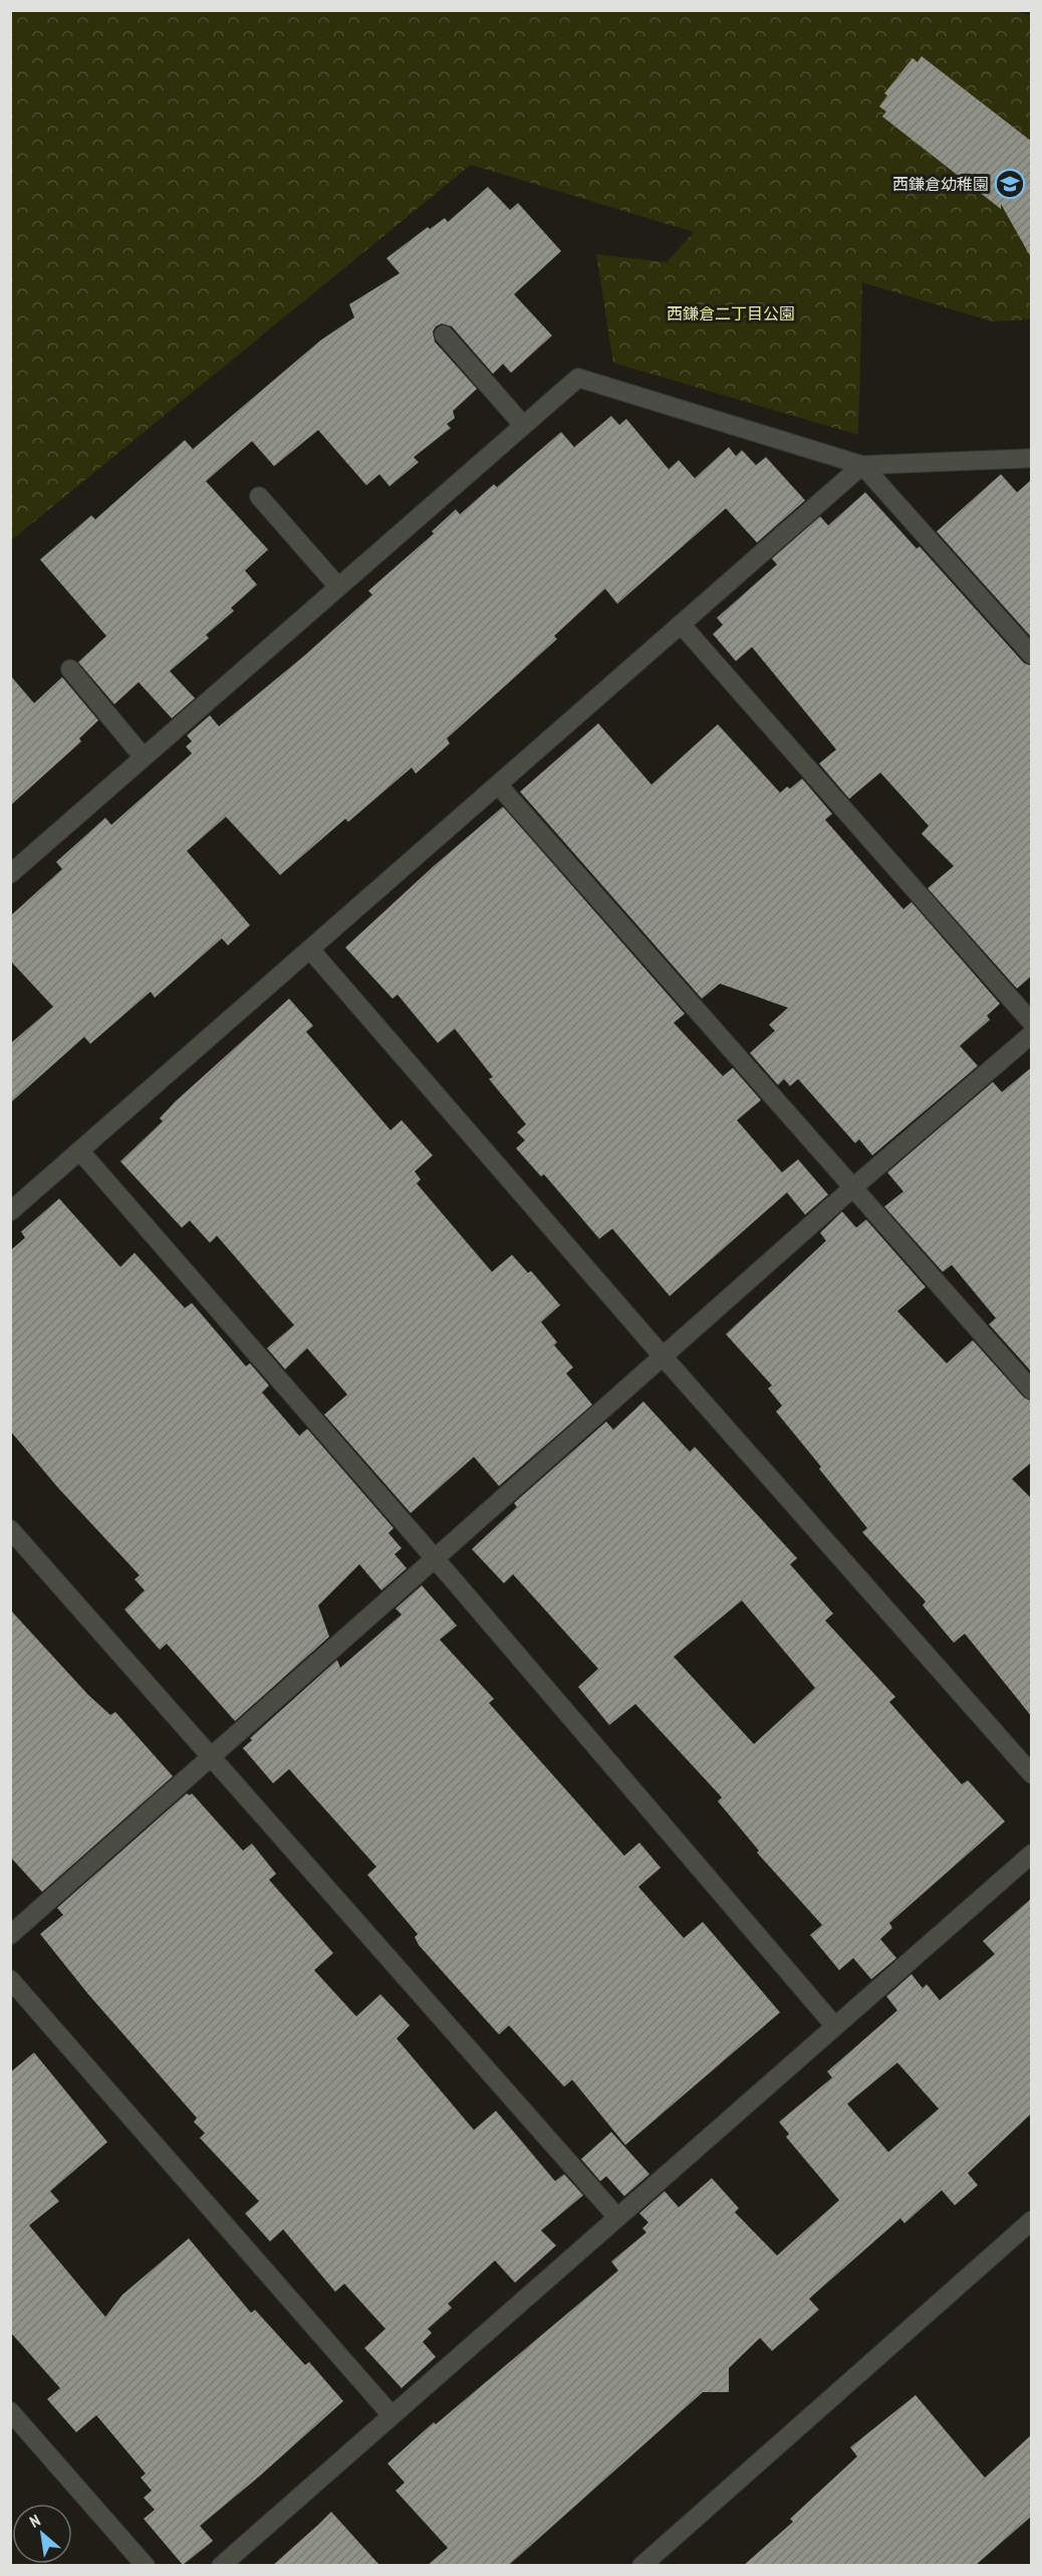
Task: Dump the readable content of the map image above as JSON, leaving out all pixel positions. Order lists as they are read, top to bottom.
{
  "parks": ["西鎌倉二丁目公園"],
  "places": {
    "school or university": ["西鎌倉幼稚園"]
  },
  "north": "top left"
}
